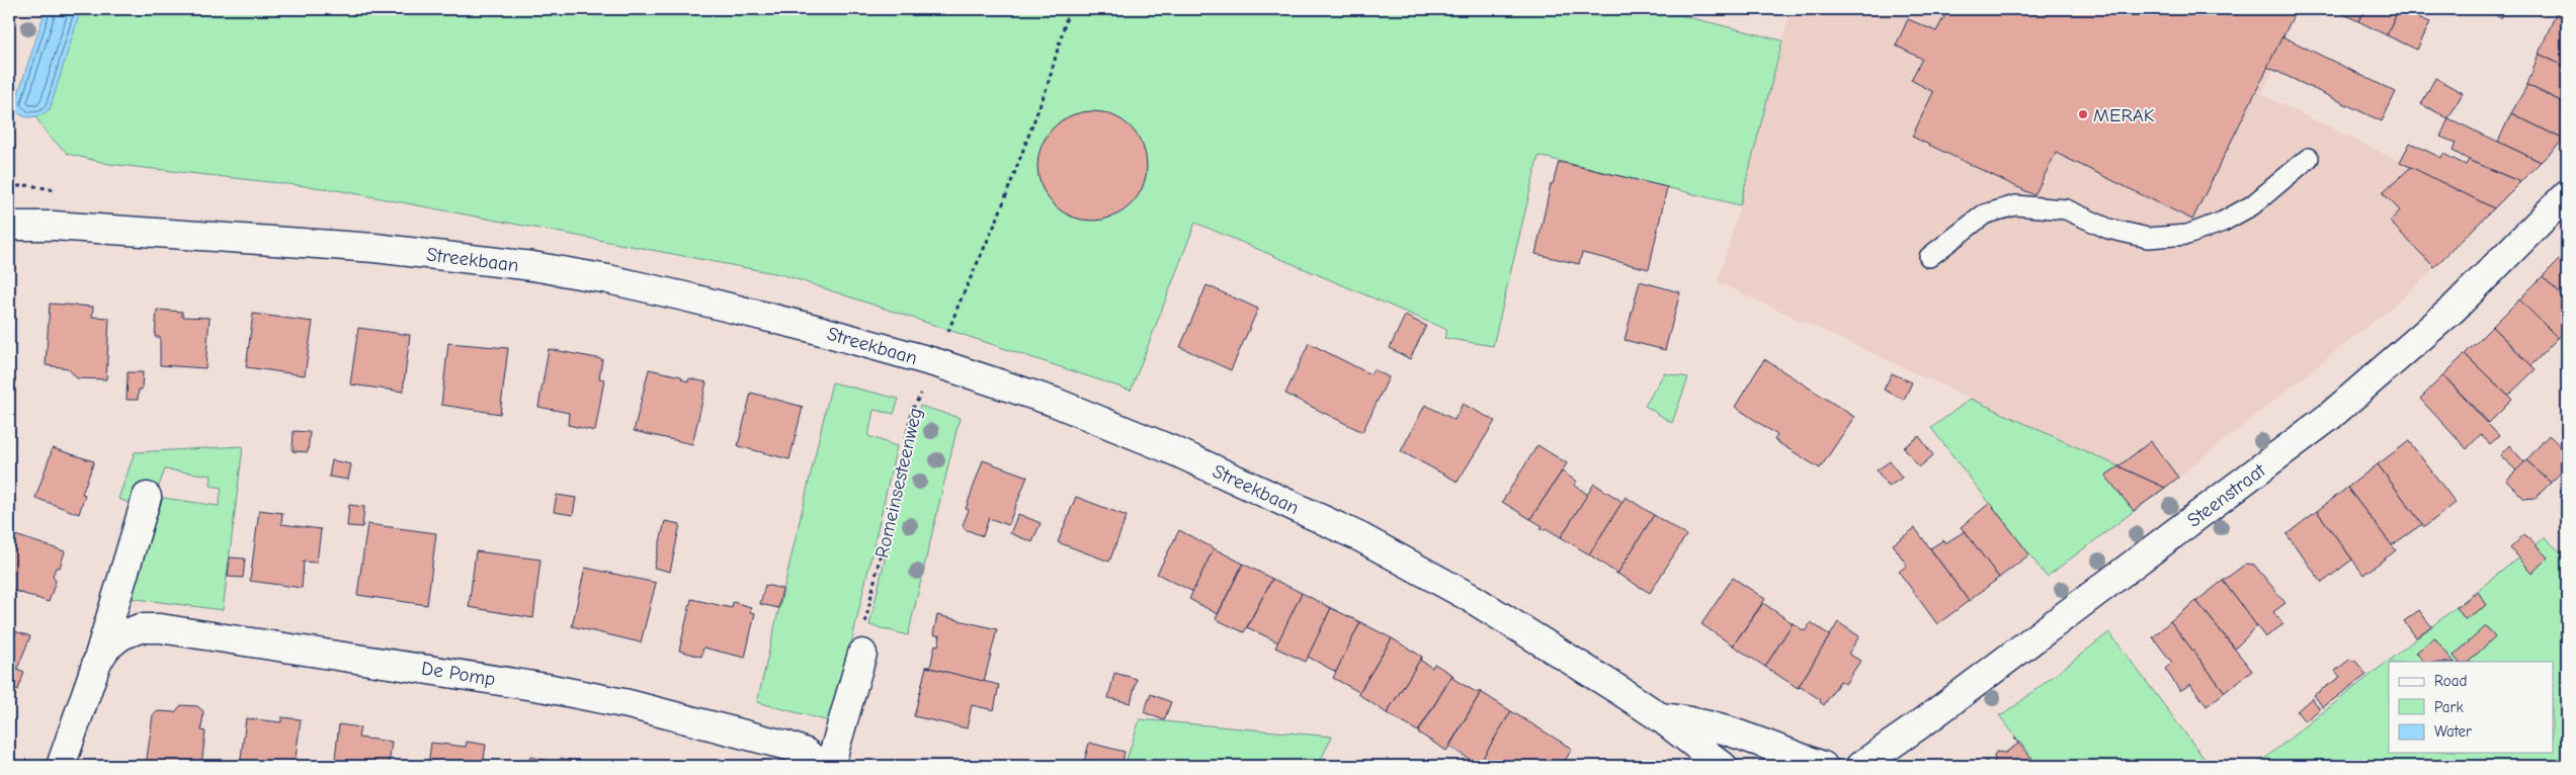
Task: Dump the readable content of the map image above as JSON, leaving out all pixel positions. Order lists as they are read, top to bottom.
{
  "streets": {
    "street": ["Streekbaan", "Steenstraat", "De Pomp"],
    "path": ["Romeinsesteenweg"]
  },
  "crossings": [
    ["Streekbaan", "Romeinsesteenweg"]
  ],
  "places": ["MERAK"],
  "legend": ["Road", "Park", "Water"]
}
